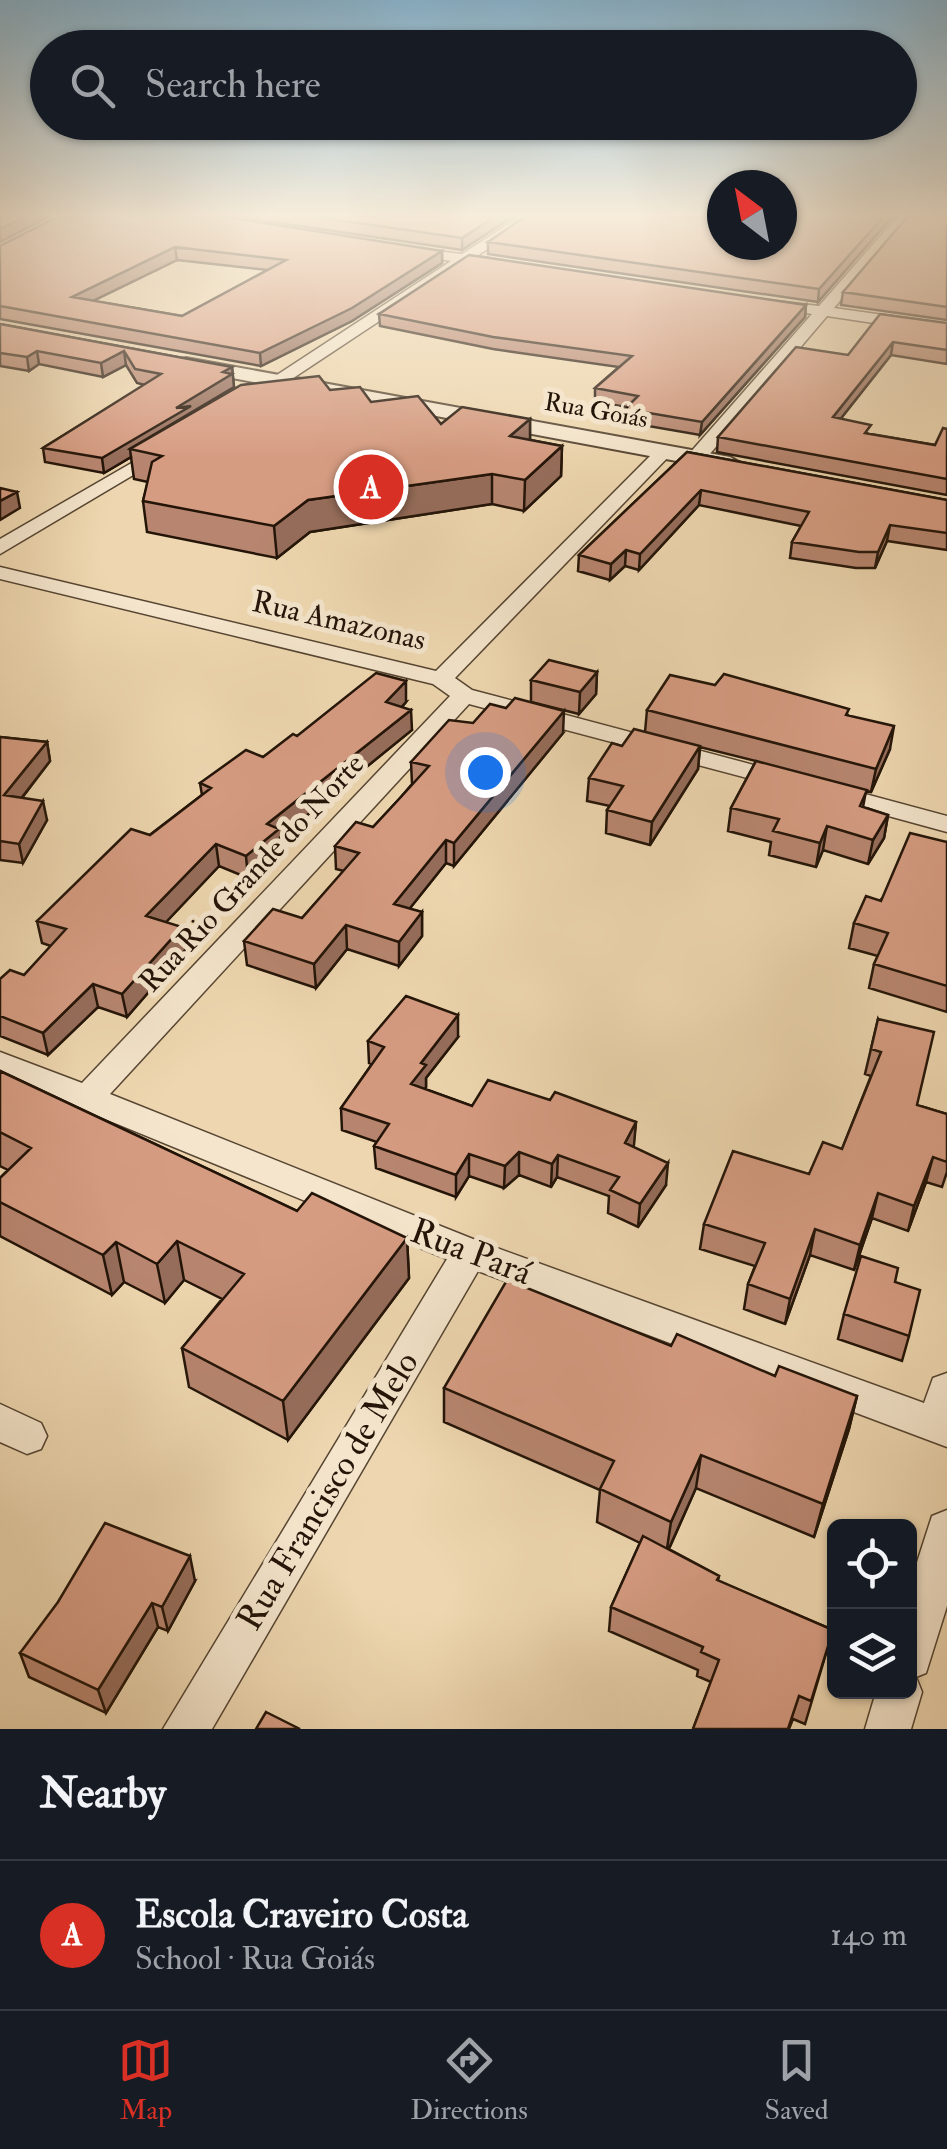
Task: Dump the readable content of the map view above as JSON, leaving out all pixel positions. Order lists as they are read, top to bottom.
{
  "streets": {
    "street": [
      "Rua Goiás",
      "Rua Amazonas",
      "Rua Rio Grande do Norte",
      "Rua Pará",
      "Rua Francisco de Melo"
    ]
  },
  "crossings": [
    ["Rua Goiás", "Rua Rio Grande do Norte"],
    ["Rua Amazonas", "Rua Rio Grande do Norte"],
    ["Rua Rio Grande do Norte", "Rua Pará"],
    ["Rua Pará", "Rua Francisco de Melo"]
  ],
  "north": "top left",
  "page": {
    "search": "Search here",
    "pins": "A",
    "heading": "Nearby",
    "list": [
      {
        "mark": "A",
        "name": "Escola Craveiro Costa",
        "note": "School · Rua Goiás",
        "value": "140 m"
      }
    ],
    "nav": ["Map", "Directions", "Saved"]
  }
}
